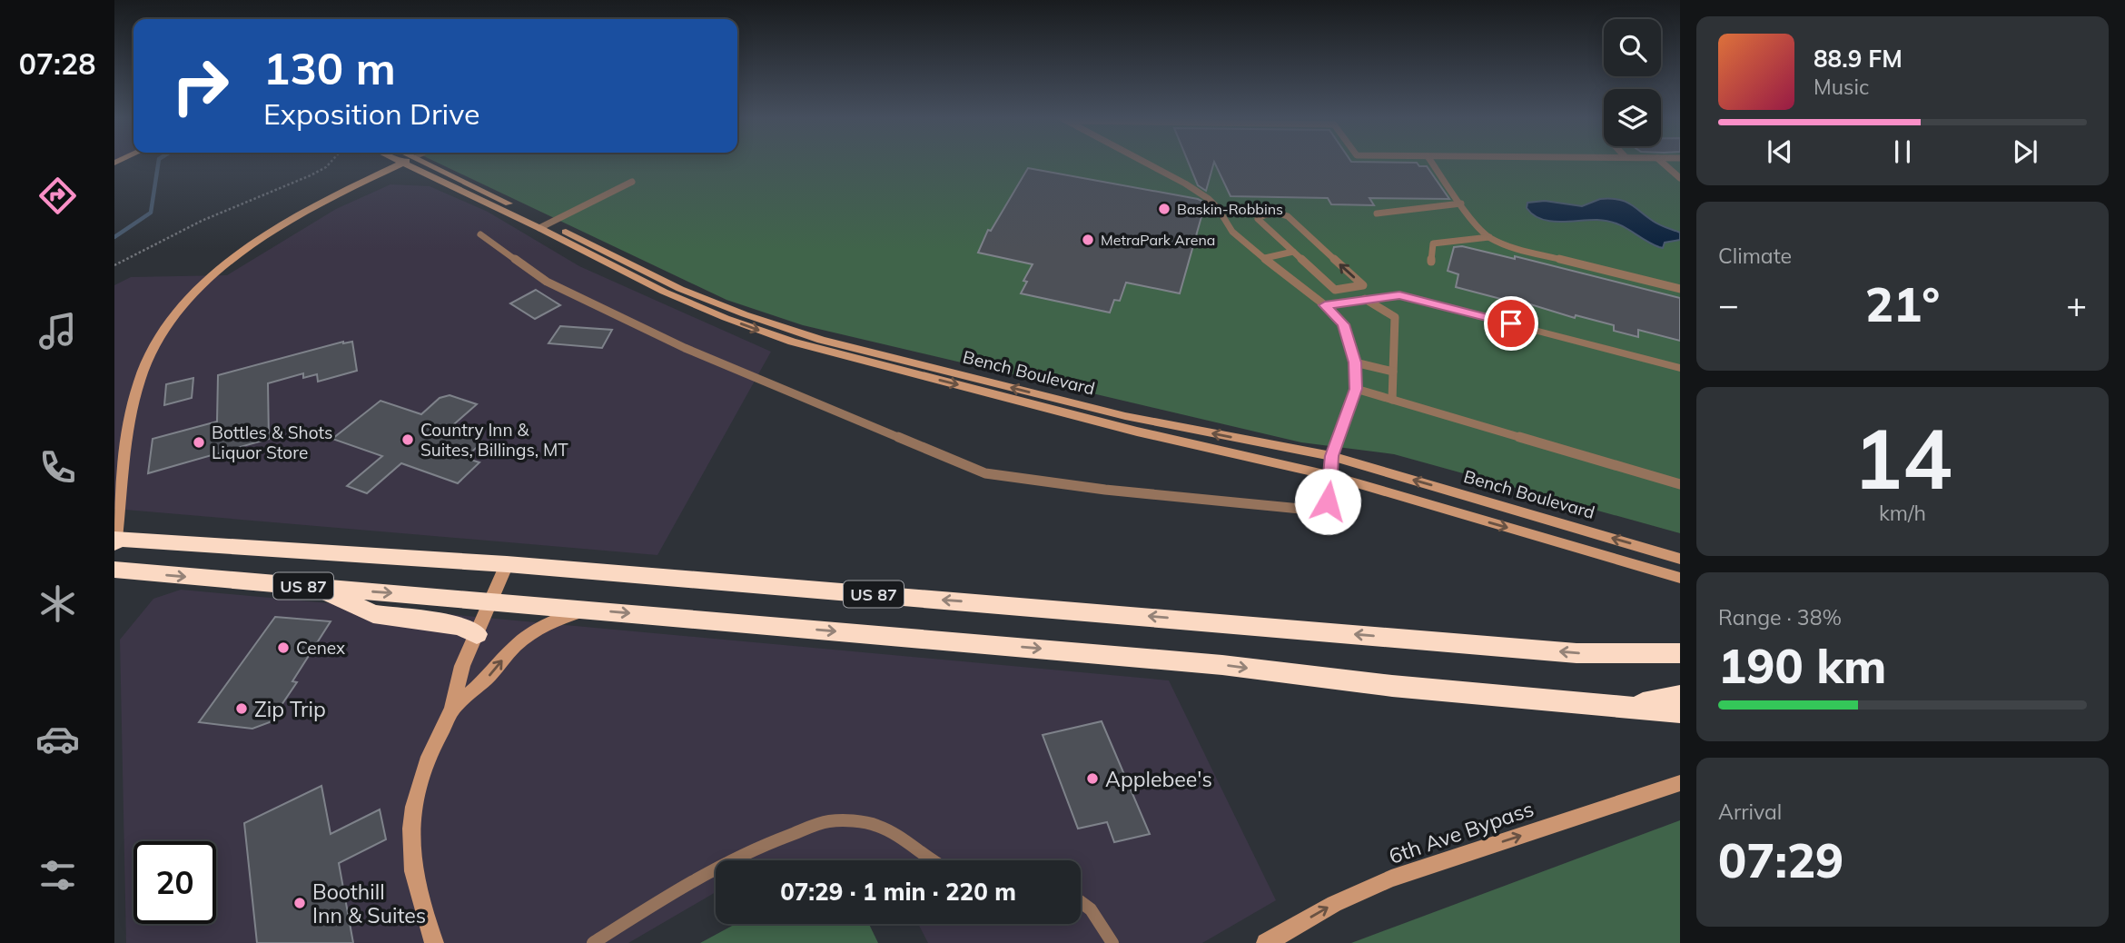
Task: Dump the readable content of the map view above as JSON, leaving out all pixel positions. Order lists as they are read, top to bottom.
{
  "streets": {
    "highway": ["US 87"],
    "main road": ["Bench Boulevard", "6th Ave Bypass"]
  },
  "one_way": ["6th Ave Bypass"],
  "places": [
    "Baskin-Robbins",
    "MetraPark Arena",
    "Country Inn & Suites, Billings, MT",
    "Bottles & Shots Liquor Store",
    "Cenex",
    "Zip Trip",
    "Applebee's",
    "Boothill Inn & Suites"
  ],
  "page": {
    "tabs": "07:28",
    "turn": ["130 m", "Exposition Drive"],
    "song": ["88.9 FM", "Music"],
    "tile": [
      "Climate",
      ["14", "km/h"],
      ["Range · 38%", "190 km"],
      ["Arrival", "07:29"]
    ],
    "heat": ["−", "21°", "+"],
    "limit": "20",
    "trip": "07:29 · 1 min · 220 m"
  }
}
